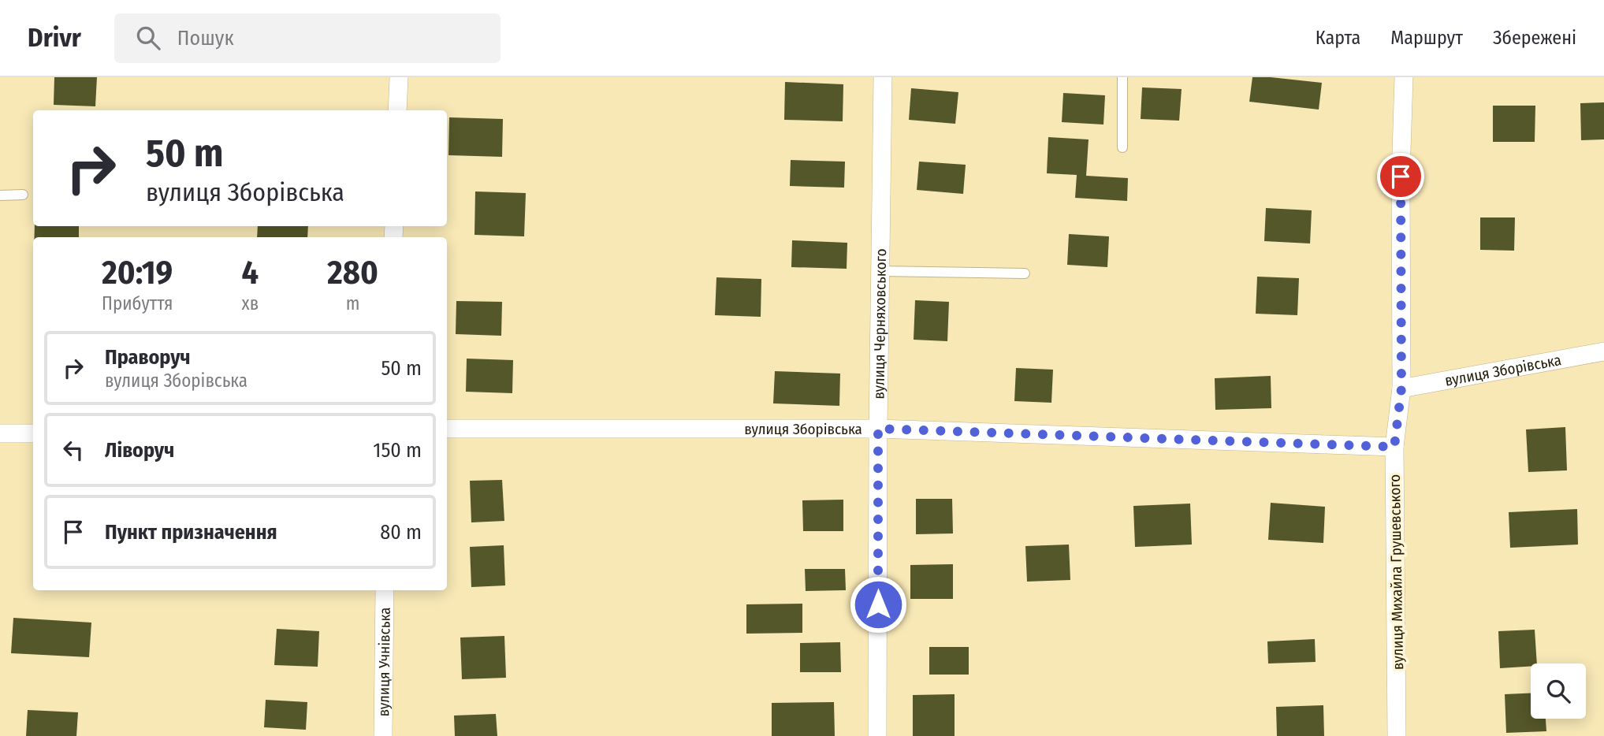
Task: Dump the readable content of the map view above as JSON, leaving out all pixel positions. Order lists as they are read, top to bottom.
{
  "streets": {
    "street": [
      "вулиця Черняховського",
      "вулиця Зборівська",
      "вулиця Михайла Грушевського",
      "вулиця Учнівська"
    ]
  },
  "crossings": [
    ["вулиця Черняховського", "вулиця Зборівська"],
    ["вулиця Зборівська", "вулиця Михайла Грушевського"]
  ],
  "page": {
    "header": "Drivr",
    "search": "Пошук",
    "nav": ["Карта", "Маршрут", "Збережені"],
    "turn": ["50 m", "вулиця Зборівська"],
    "eta": [
      "20:19",
      "Прибуття",
      "4",
      "хв",
      "280",
      "m"
    ],
    "list": [
      {
        "name": "Праворуч",
        "note": "вулиця Зборівська",
        "value": "50 m"
      },
      {
        "name": "Ліворуч",
        "value": "150 m"
      },
      {
        "name": "Пункт призначення",
        "value": "80 m"
      }
    ]
  }
}
